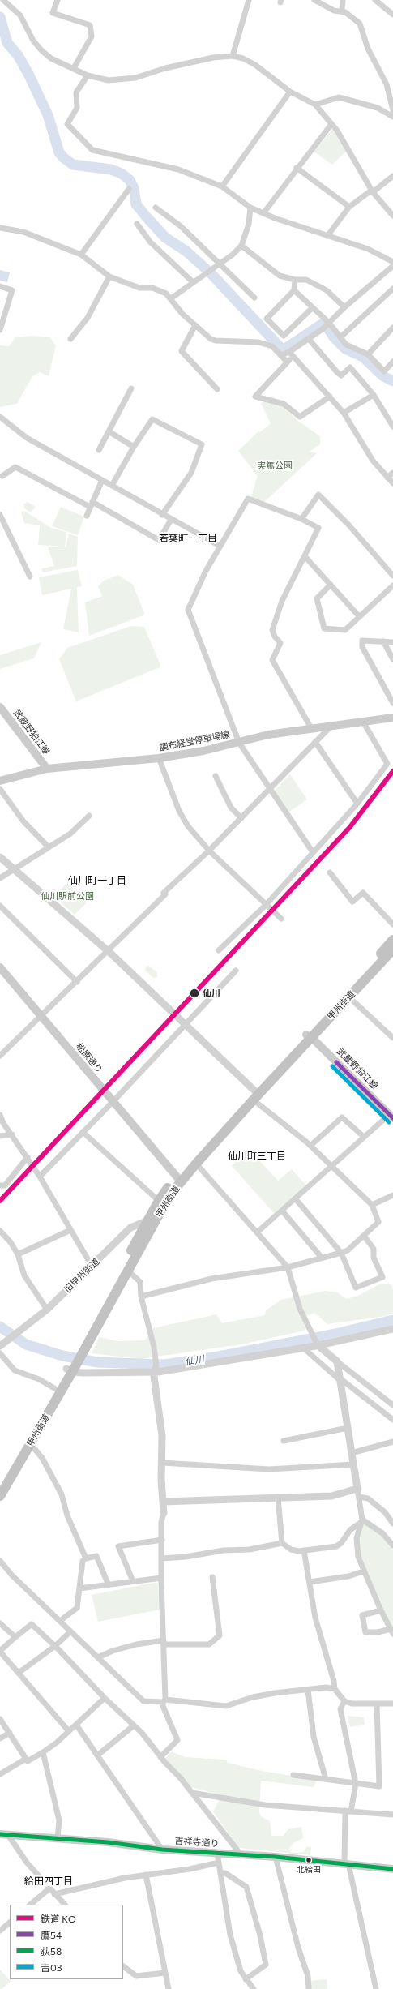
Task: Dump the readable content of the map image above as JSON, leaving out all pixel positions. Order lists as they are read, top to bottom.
{
  "streets": {
    "highway": ["甲州街道"],
    "main road": [
      "武蔵野狛江線",
      "調布経堂停車場線",
      "松原通り",
      "吉祥寺通り"
    ],
    "street": ["旧甲州街道"]
  },
  "crossings": [
    ["武蔵野狛江線", "調布経堂停車場線"],
    ["武蔵野狛江線", "甲州街道"],
    ["甲州街道", "松原通り"],
    ["甲州街道", "旧甲州街道"]
  ],
  "districts": [
    "若葉町一丁目",
    "仙川町一丁目",
    "仙川町三丁目",
    "給田四丁目"
  ],
  "water": ["仙川"],
  "parks": ["実篤公園", "仙川駅前公園"],
  "places": ["仙川", "北給田"],
  "lines": [
    "rail line KO",
    "transit line 鷹54",
    "transit line 吉03",
    "transit line 荻58"
  ],
  "legend": [
    "鉄道 KO",
    "鷹54",
    "荻58",
    "吉03"
  ]
}
